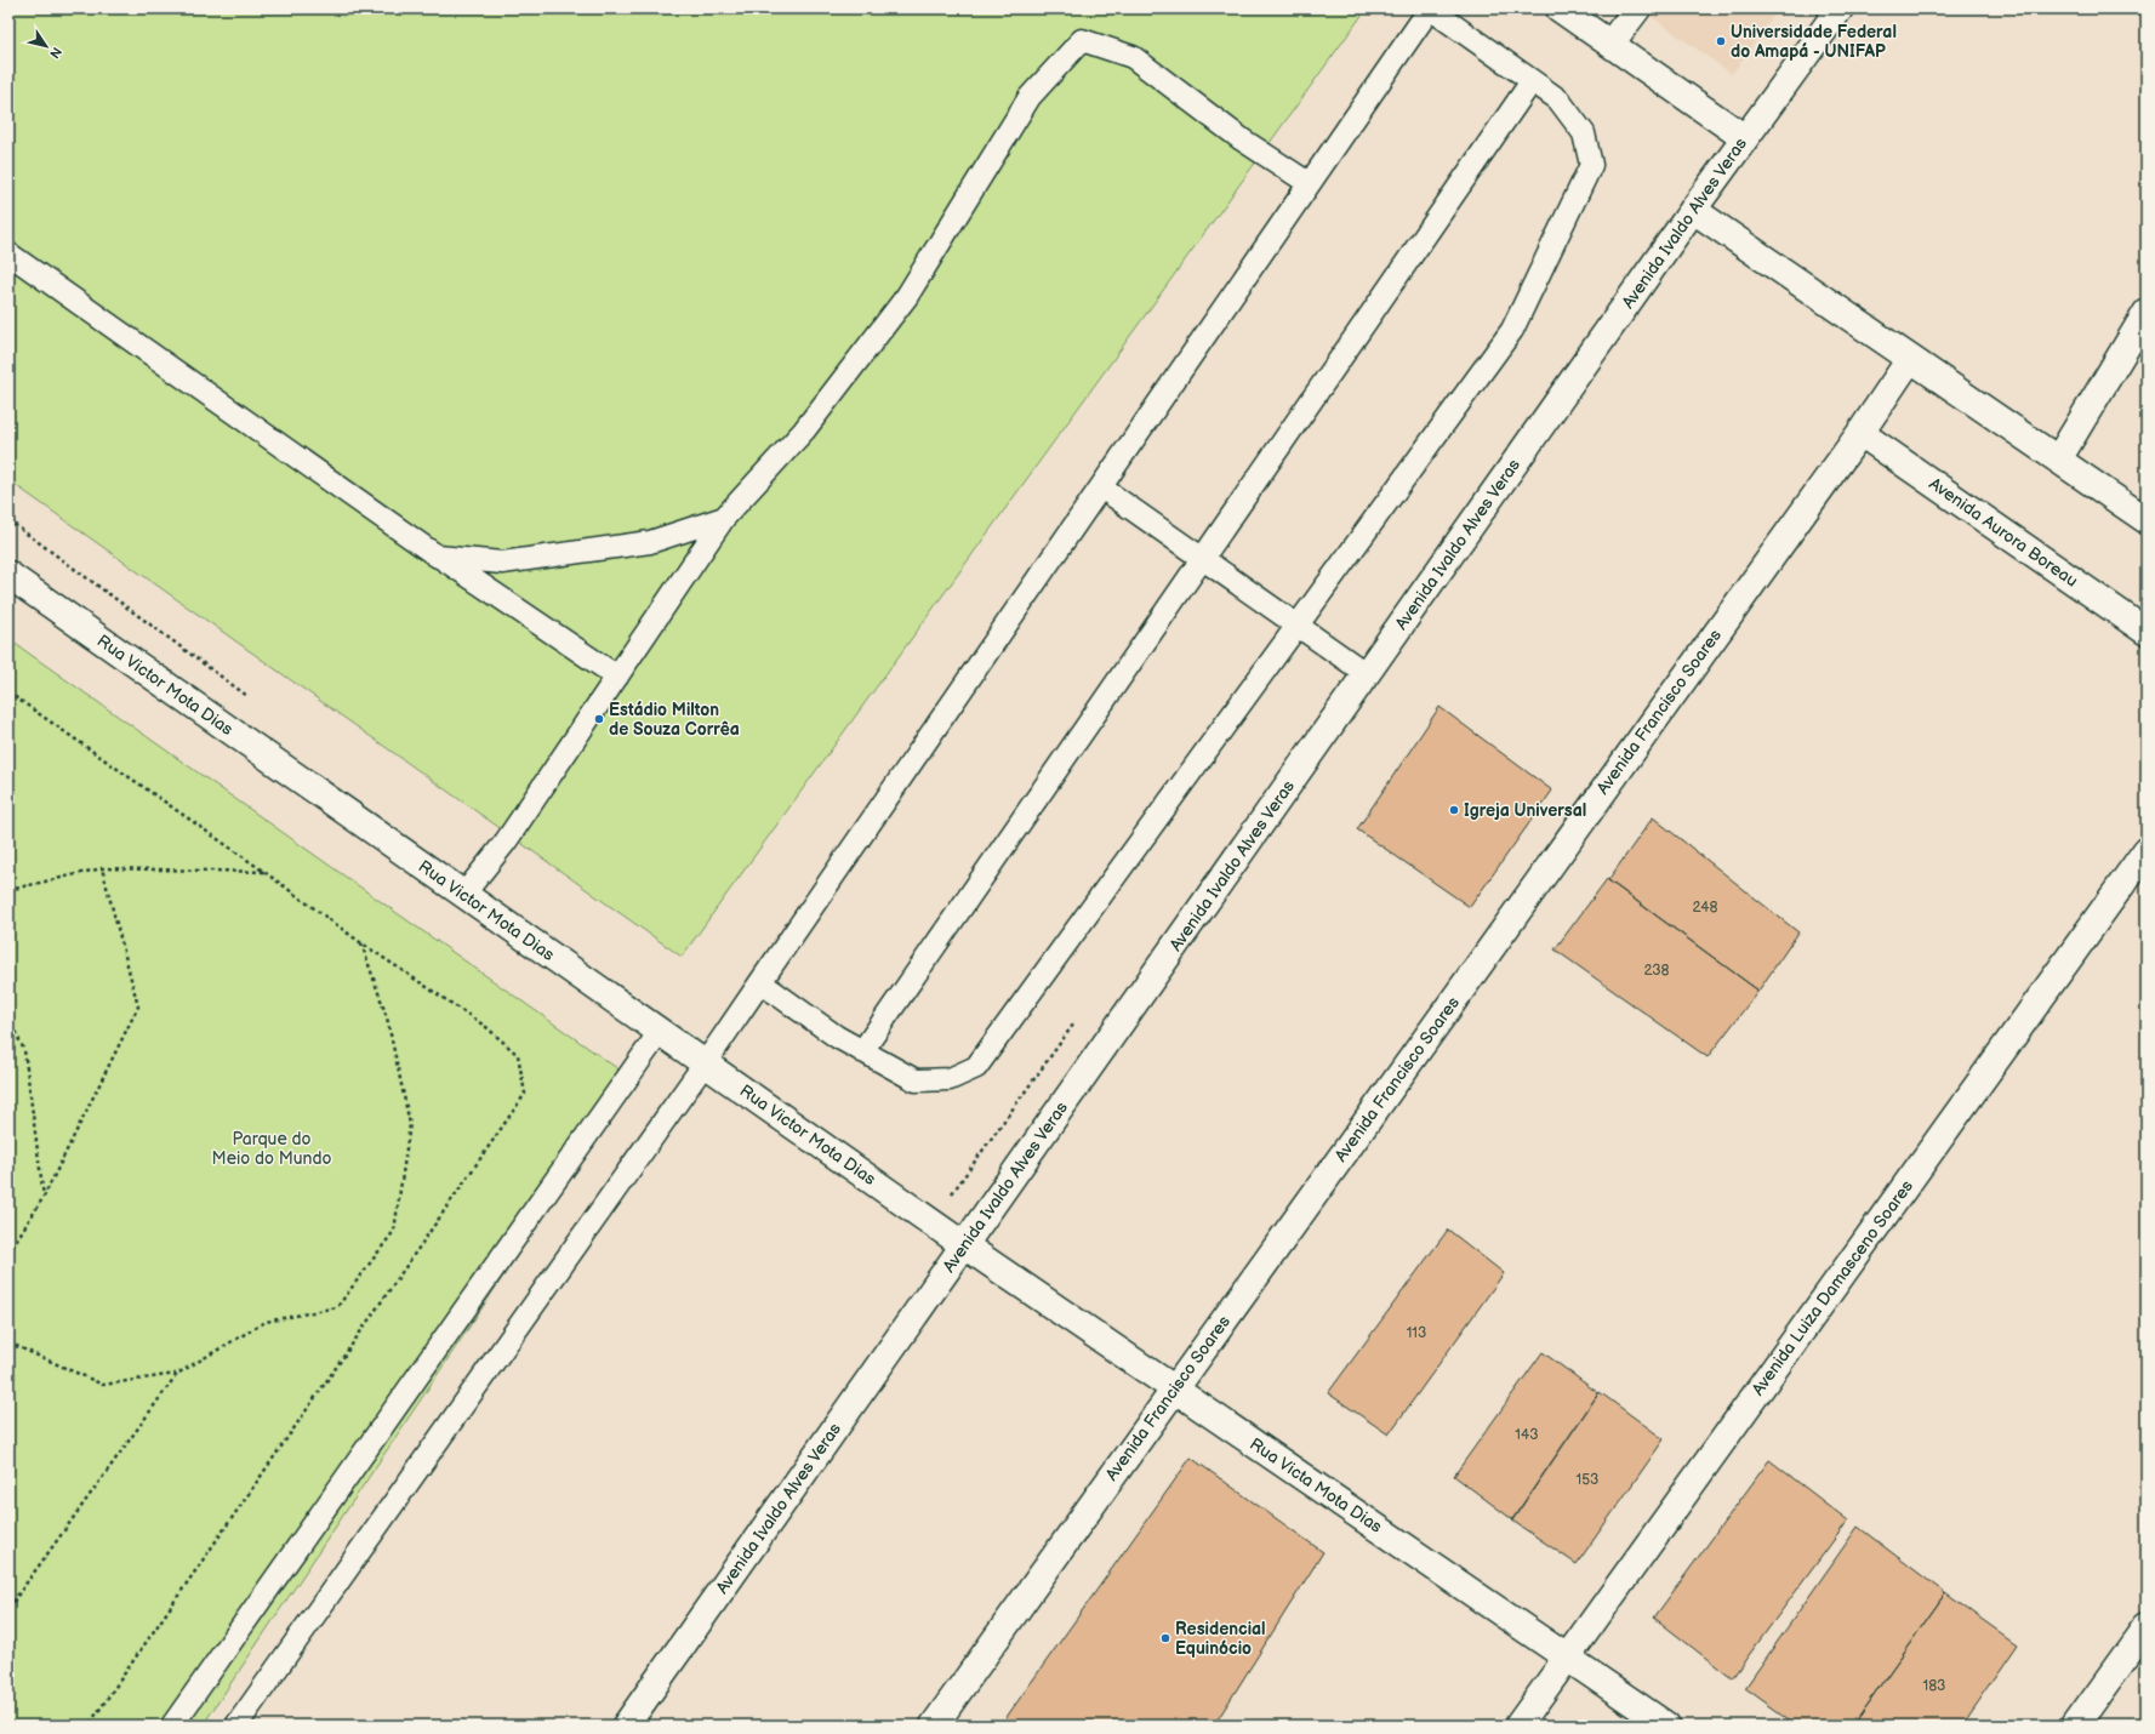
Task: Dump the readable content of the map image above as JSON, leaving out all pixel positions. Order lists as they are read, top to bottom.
{
  "streets": {
    "street": [
      "Avenida Ivaldo Alves Veras",
      "Avenida Aurora Boreau",
      "Rua Victor Mota Dias",
      "Avenida Francisco Soares",
      "Avenida Luiza Damasceno Soares",
      "Rua Victa Mota Dias"
    ]
  },
  "crossings": [
    ["Avenida Ivaldo Alves Veras", "Rua Victor Mota Dias"],
    ["Avenida Ivaldo Alves Veras", "Rua Victa Mota Dias"],
    ["Avenida Aurora Boreau", "Avenida Francisco Soares"],
    ["Rua Victor Mota Dias", "Rua Victa Mota Dias"],
    ["Avenida Francisco Soares", "Rua Victa Mota Dias"],
    ["Avenida Luiza Damasceno Soares", "Rua Victa Mota Dias"]
  ],
  "parks": ["Parque do Meio do Mundo"],
  "places": [
    "Universidade Federal do Amapá - UNIFAP",
    "Estádio Milton de Souza Corrêa",
    "Igreja Universal",
    "Residencial Equinócio"
  ],
  "house_numbers": [
    "248",
    "238",
    "113",
    "143",
    "153",
    "183"
  ],
  "north": "bottom right"
}
